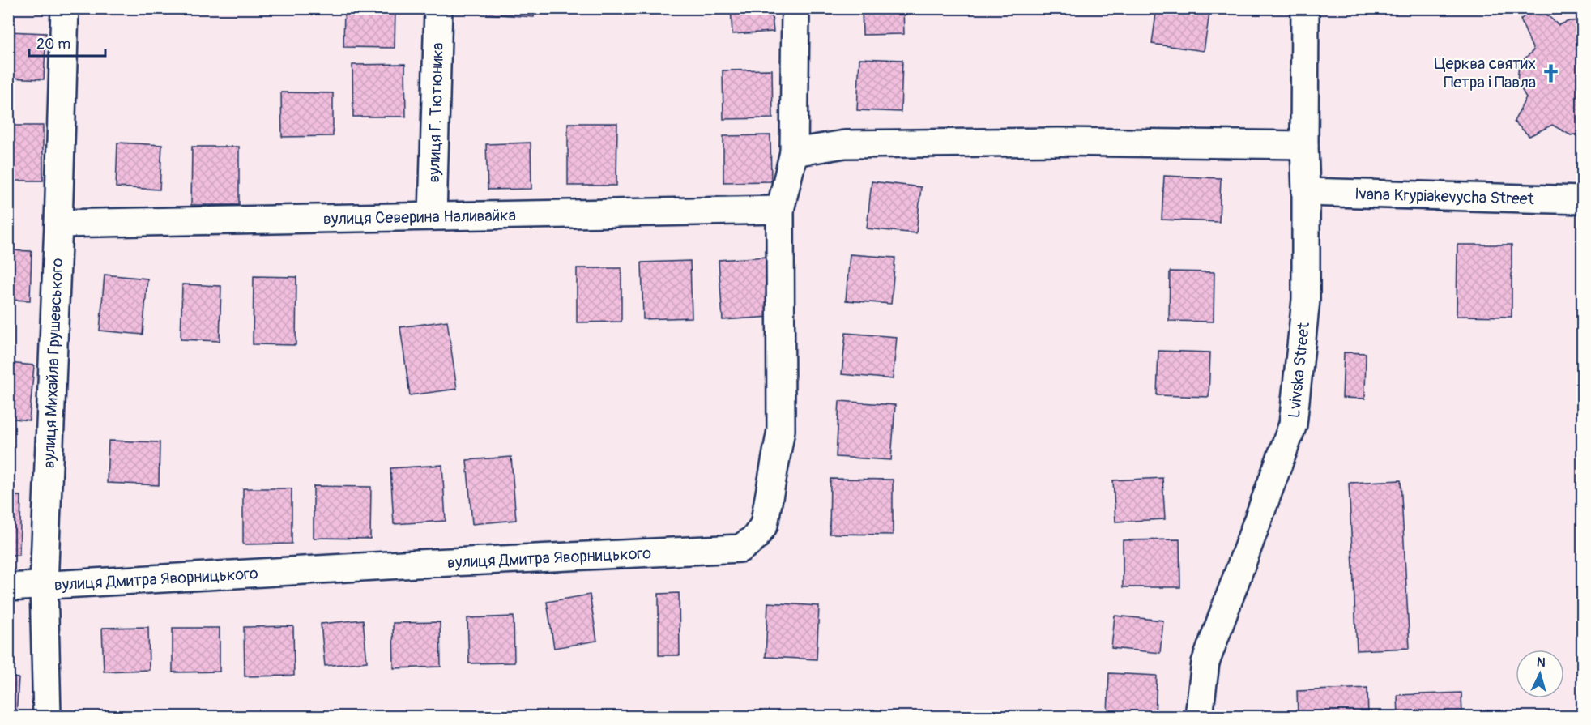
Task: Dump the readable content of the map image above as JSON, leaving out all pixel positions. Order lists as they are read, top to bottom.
{
  "streets": {
    "street": [
      "вулиця Г. Тютюника",
      "Ivana Krypiakevycha Street",
      "вулиця Северина Наливайка",
      "вулиця Михайла Грушевського",
      "Lvivska Street",
      "вулиця Дмитра Яворницького"
    ]
  },
  "crossings": [
    ["вулиця Г. Тютюника", "вулиця Северина Наливайка"],
    ["Ivana Krypiakevycha Street", "Lvivska Street"],
    ["вулиця Северина Наливайка", "вулиця Михайла Грушевського"],
    ["вулиця Северина Наливайка", "вулиця Дмитра Яворницького"],
    ["вулиця Михайла Грушевського", "вулиця Дмитра Яворницького"]
  ],
  "places": {
    "church": ["Церква святих Петра і Павла"]
  },
  "scale_bar": "20 m",
  "north": "top"
}
